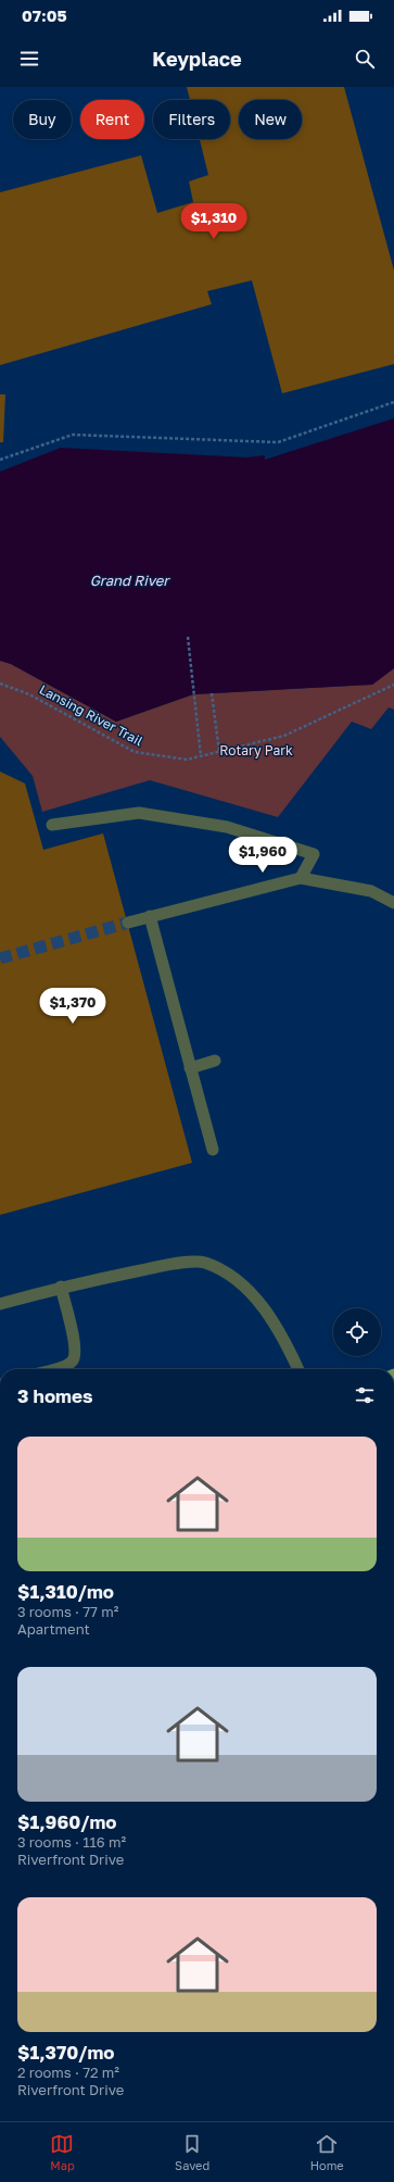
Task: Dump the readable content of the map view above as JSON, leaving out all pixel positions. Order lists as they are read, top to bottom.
{
  "streets": {
    "path": ["Lansing River Trail"]
  },
  "water": ["Grand River"],
  "parks": ["Rotary Park"],
  "page": {
    "status": "07:05",
    "header": "Keyplace",
    "chip": [
      "Buy",
      "Rent",
      "Filters",
      "New"
    ],
    "price": ["$1,310", "$1,960", "$1,370"],
    "heading": "3 homes",
    "list": [
      {
        "name": "$1,310/mo",
        "note": "3 rooms · 77 m² · Apartment"
      },
      {
        "name": "$1,960/mo",
        "note": "3 rooms · 116 m² · Riverfront Drive"
      },
      {
        "name": "$1,370/mo",
        "note": "2 rooms · 72 m² · Riverfront Drive"
      }
    ],
    "tabs": ["Map", "Saved", "Home"]
  }
}
